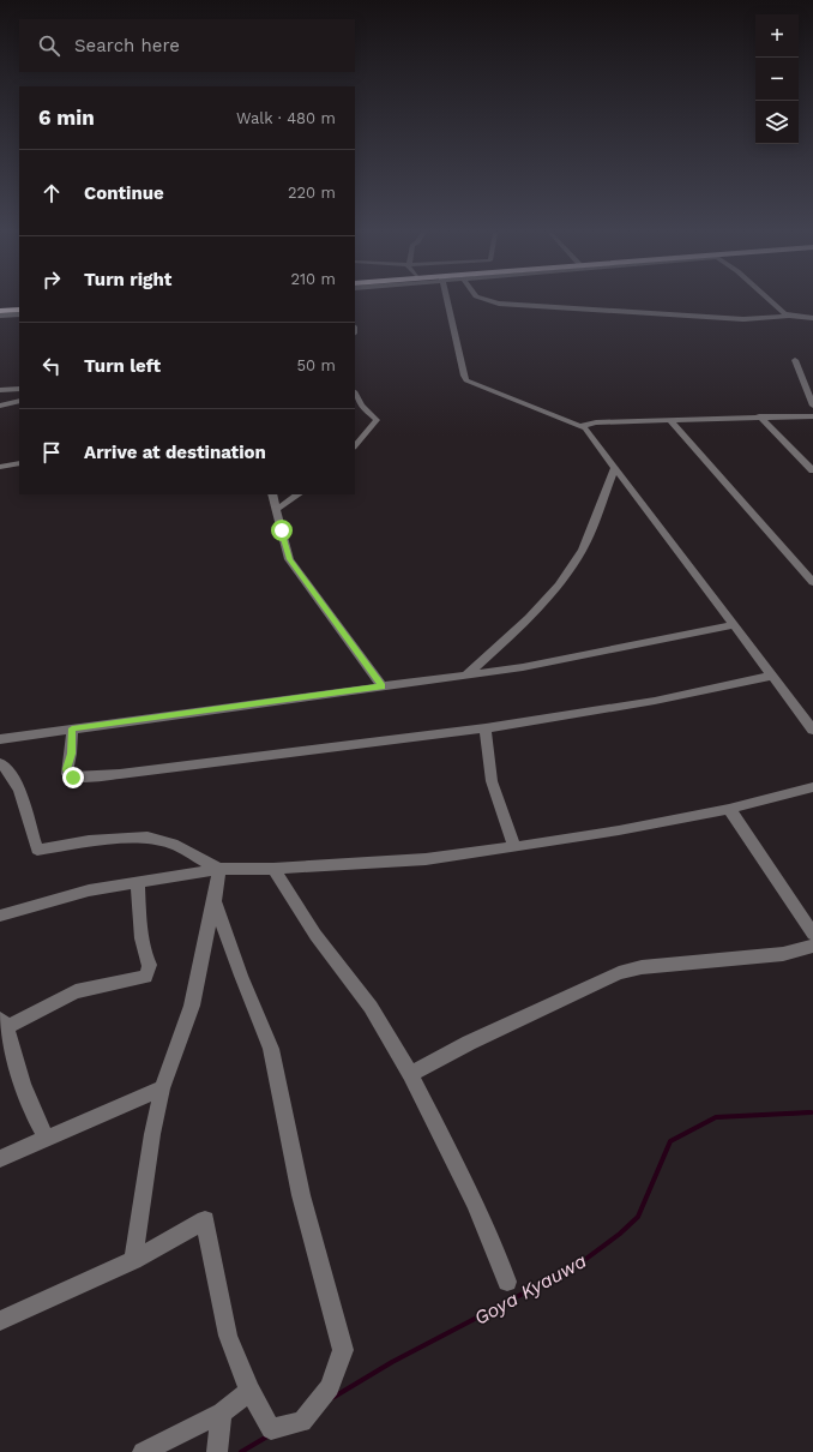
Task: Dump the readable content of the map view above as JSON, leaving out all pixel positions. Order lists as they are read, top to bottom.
{
  "water": ["Goya Kyauwa"],
  "page": {
    "map_buttons": ["+", "−"],
    "search": "Search here",
    "heading": ["6 min", "Walk · 480 m"],
    "list": [
      ["Continue", "220 m"],
      ["Turn right", "210 m"],
      ["Turn left", "50 m"],
      "Arrive at destination"
    ]
  }
}
